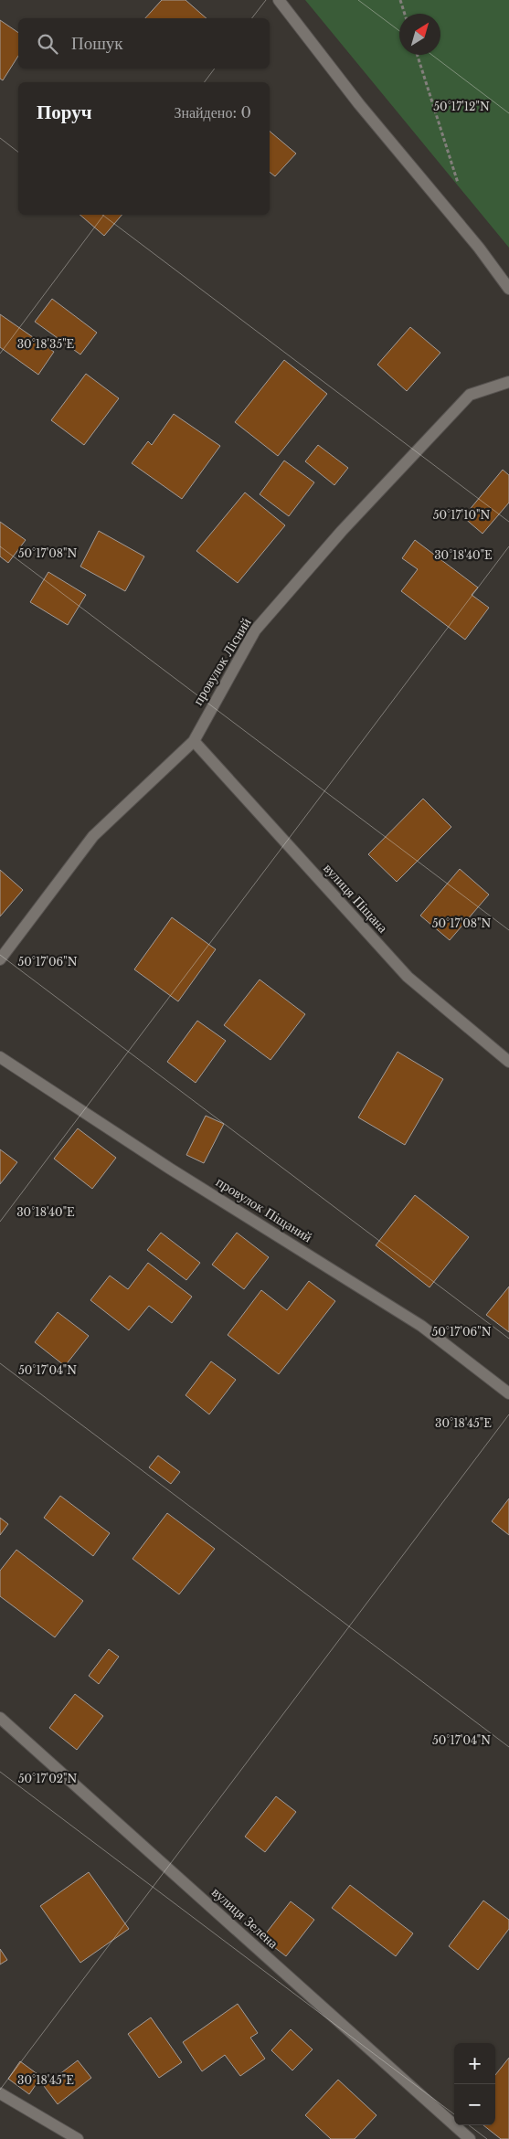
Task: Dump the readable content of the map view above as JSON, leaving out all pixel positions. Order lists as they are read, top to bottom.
{
  "streets": {
    "street": [
      "провулок Лісний",
      "вулиця Піщана",
      "провулок Піщаний",
      "вулиця Зелена"
    ]
  },
  "crossings": [
    ["провулок Лісний", "вулиця Піщана"]
  ],
  "north": "top right",
  "page": {
    "search": "Пошук",
    "heading": ["Поруч", "Знайдено: 0"],
    "map_buttons": ["+", "−"]
  },
  "coordinates": [
    "50°17'12\"N",
    "30°18'35\"E",
    "50°17'10\"N",
    "50°17'08\"N",
    "30°18'40\"E",
    "50°17'06\"N",
    "50°17'04\"N",
    "30°18'45\"E",
    "50°17'02\"N"
  ]
}
